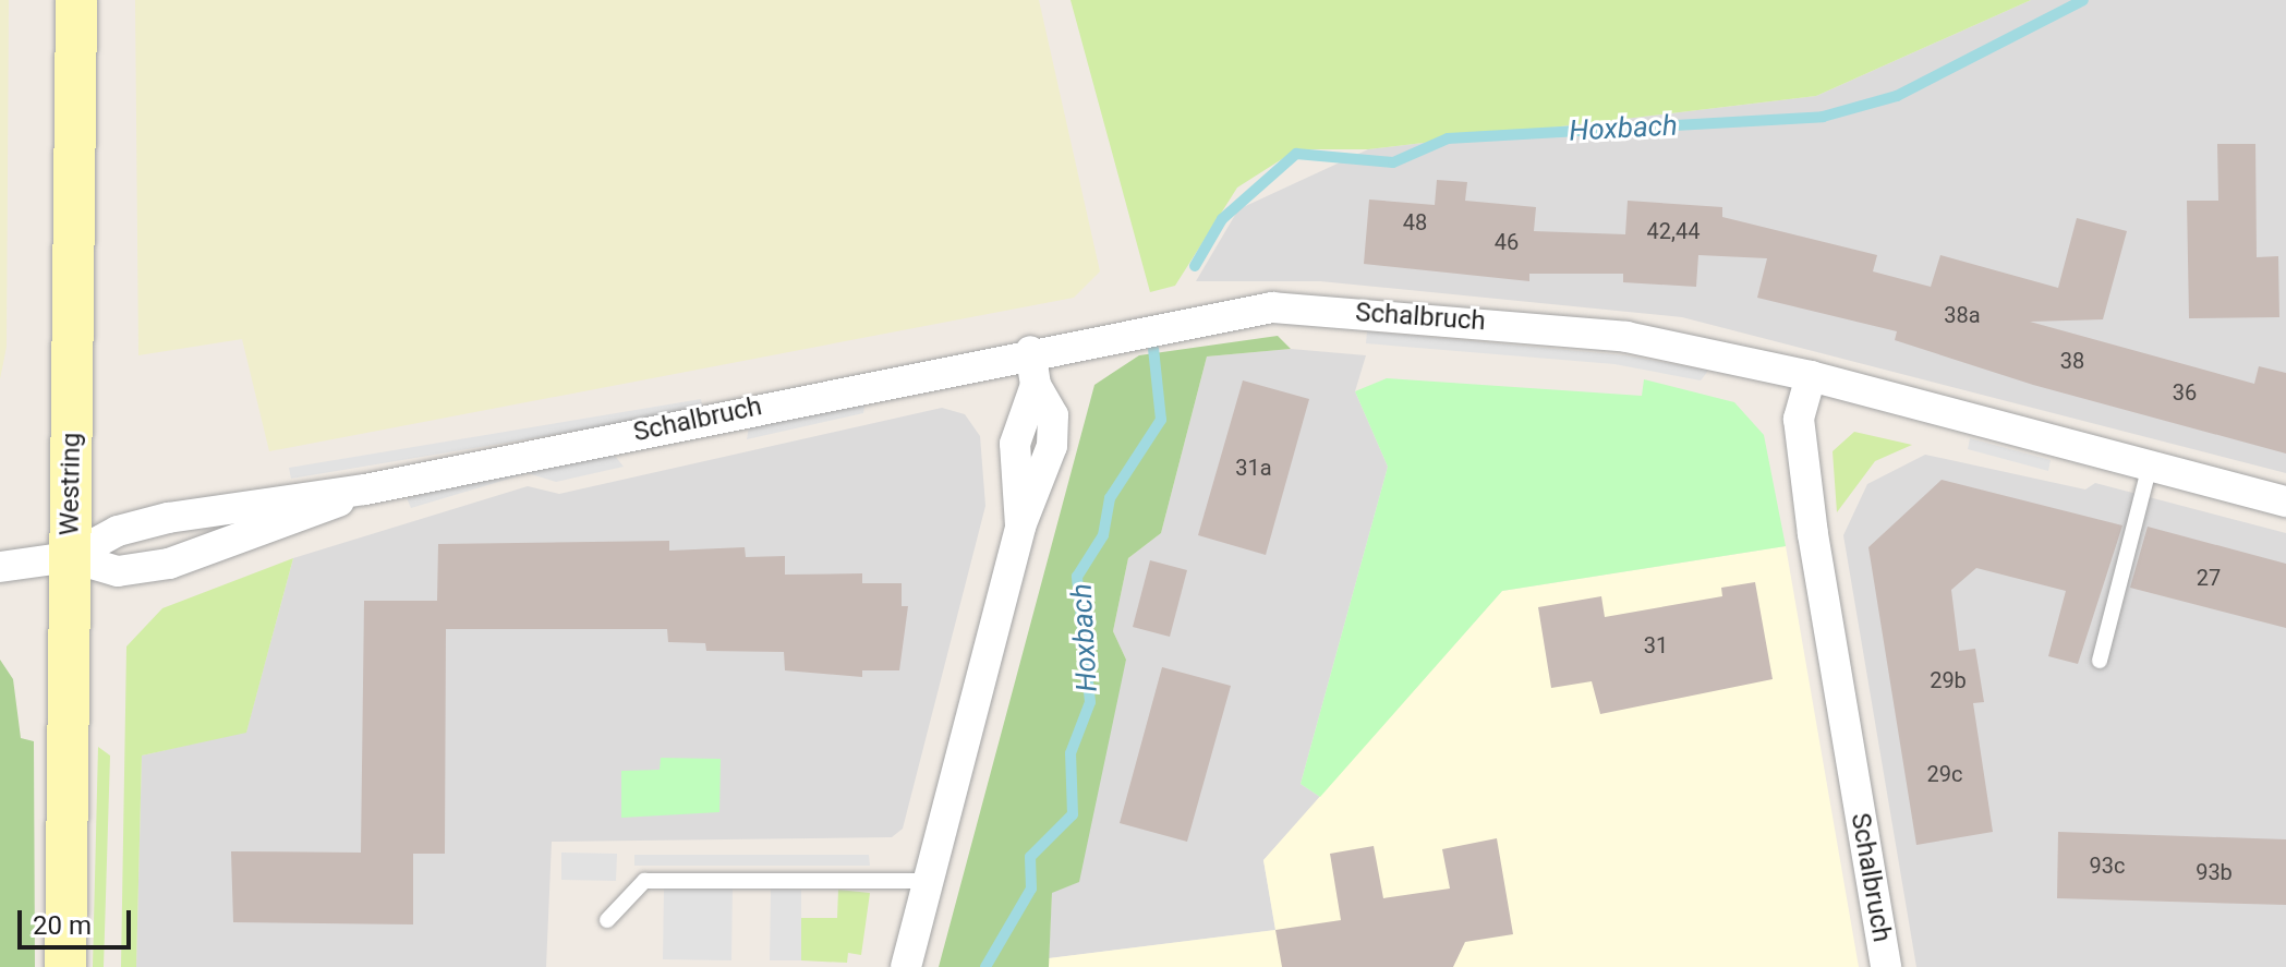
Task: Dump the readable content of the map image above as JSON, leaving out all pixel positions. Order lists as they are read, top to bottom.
{
  "streets": {
    "main road": ["Westring"],
    "street": ["Schalbruch"]
  },
  "crossings": [
    ["Schalbruch", "Westring"]
  ],
  "water": ["Hoxbach"],
  "house_numbers": [
    "48",
    "42,44",
    "46",
    "38a",
    "38",
    "36",
    "31a",
    "27",
    "31",
    "29b",
    "29c",
    "93c",
    "93b"
  ],
  "scale_bar": "20 m"
}
